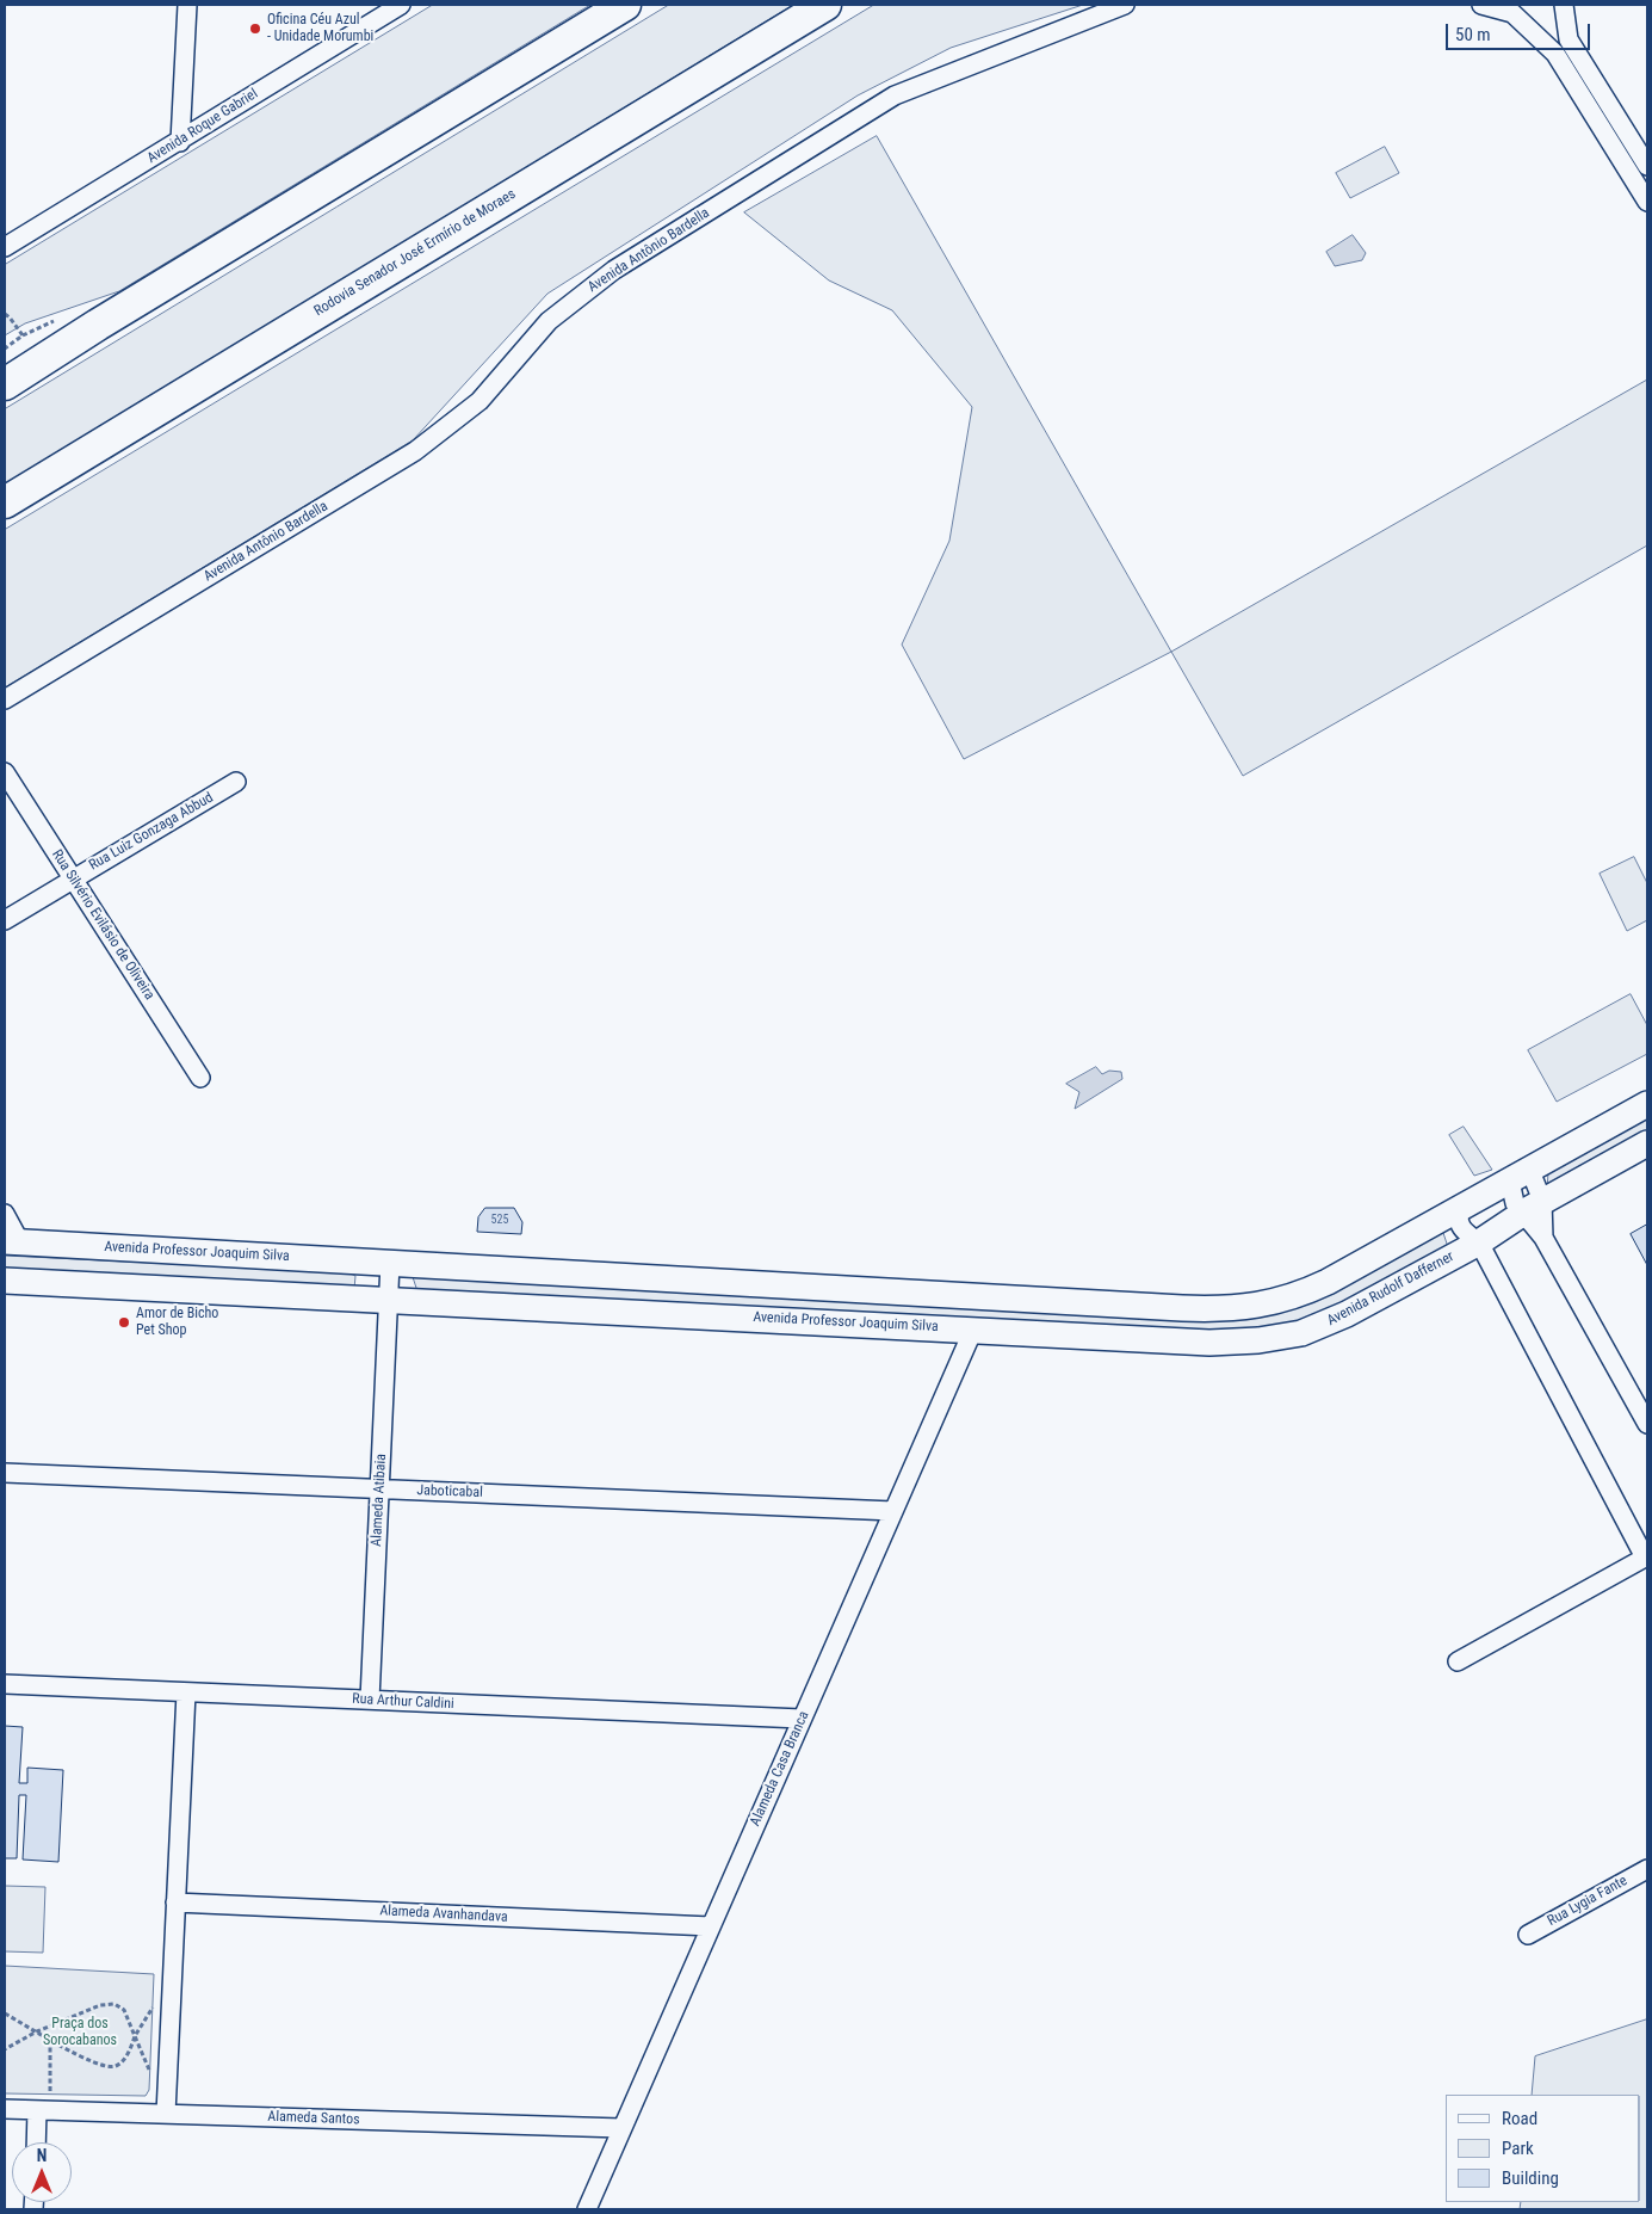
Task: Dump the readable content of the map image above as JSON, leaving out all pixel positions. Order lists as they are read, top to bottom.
{
  "streets": {
    "highway": ["Rodovia Senador José Ermírio de Moraes"],
    "main road": ["Avenida Professor Joaquim Silva", "Avenida Rudolf Dafferner"],
    "street": [
      "Avenida Roque Gabriel",
      "Avenida Antônio Bardella",
      "Rua Luiz Gonzaga Abbud",
      "Rua Silvério Evilásio de Oliveira",
      "Jaboticabal",
      "Alameda Atibaia",
      "Rua Arthur Caldini",
      "Alameda Casa Branca",
      "Rua Lygia Fante",
      "Alameda Avanhandava",
      "Alameda Santos"
    ]
  },
  "crossings": [
    ["Rua Luiz Gonzaga Abbud", "Rua Silvério Evilásio de Oliveira"],
    ["Avenida Professor Joaquim Silva", "Avenida Rudolf Dafferner"],
    ["Avenida Professor Joaquim Silva", "Alameda Atibaia"],
    ["Avenida Professor Joaquim Silva", "Alameda Casa Branca"],
    ["Jaboticabal", "Alameda Atibaia"],
    ["Jaboticabal", "Alameda Casa Branca"],
    ["Alameda Atibaia", "Rua Arthur Caldini"],
    ["Rua Arthur Caldini", "Alameda Casa Branca"],
    ["Alameda Casa Branca", "Alameda Avanhandava"],
    ["Alameda Casa Branca", "Alameda Santos"]
  ],
  "parks": ["Praça dos Sorocabanos"],
  "places": ["Oficina Céu Azul - Unidade Morumbi", "Amor de Bicho Pet Shop"],
  "house_numbers": ["525"],
  "legend": ["Road", "Park", "Building"],
  "scale_bar": "50 m",
  "north": "top"
}
